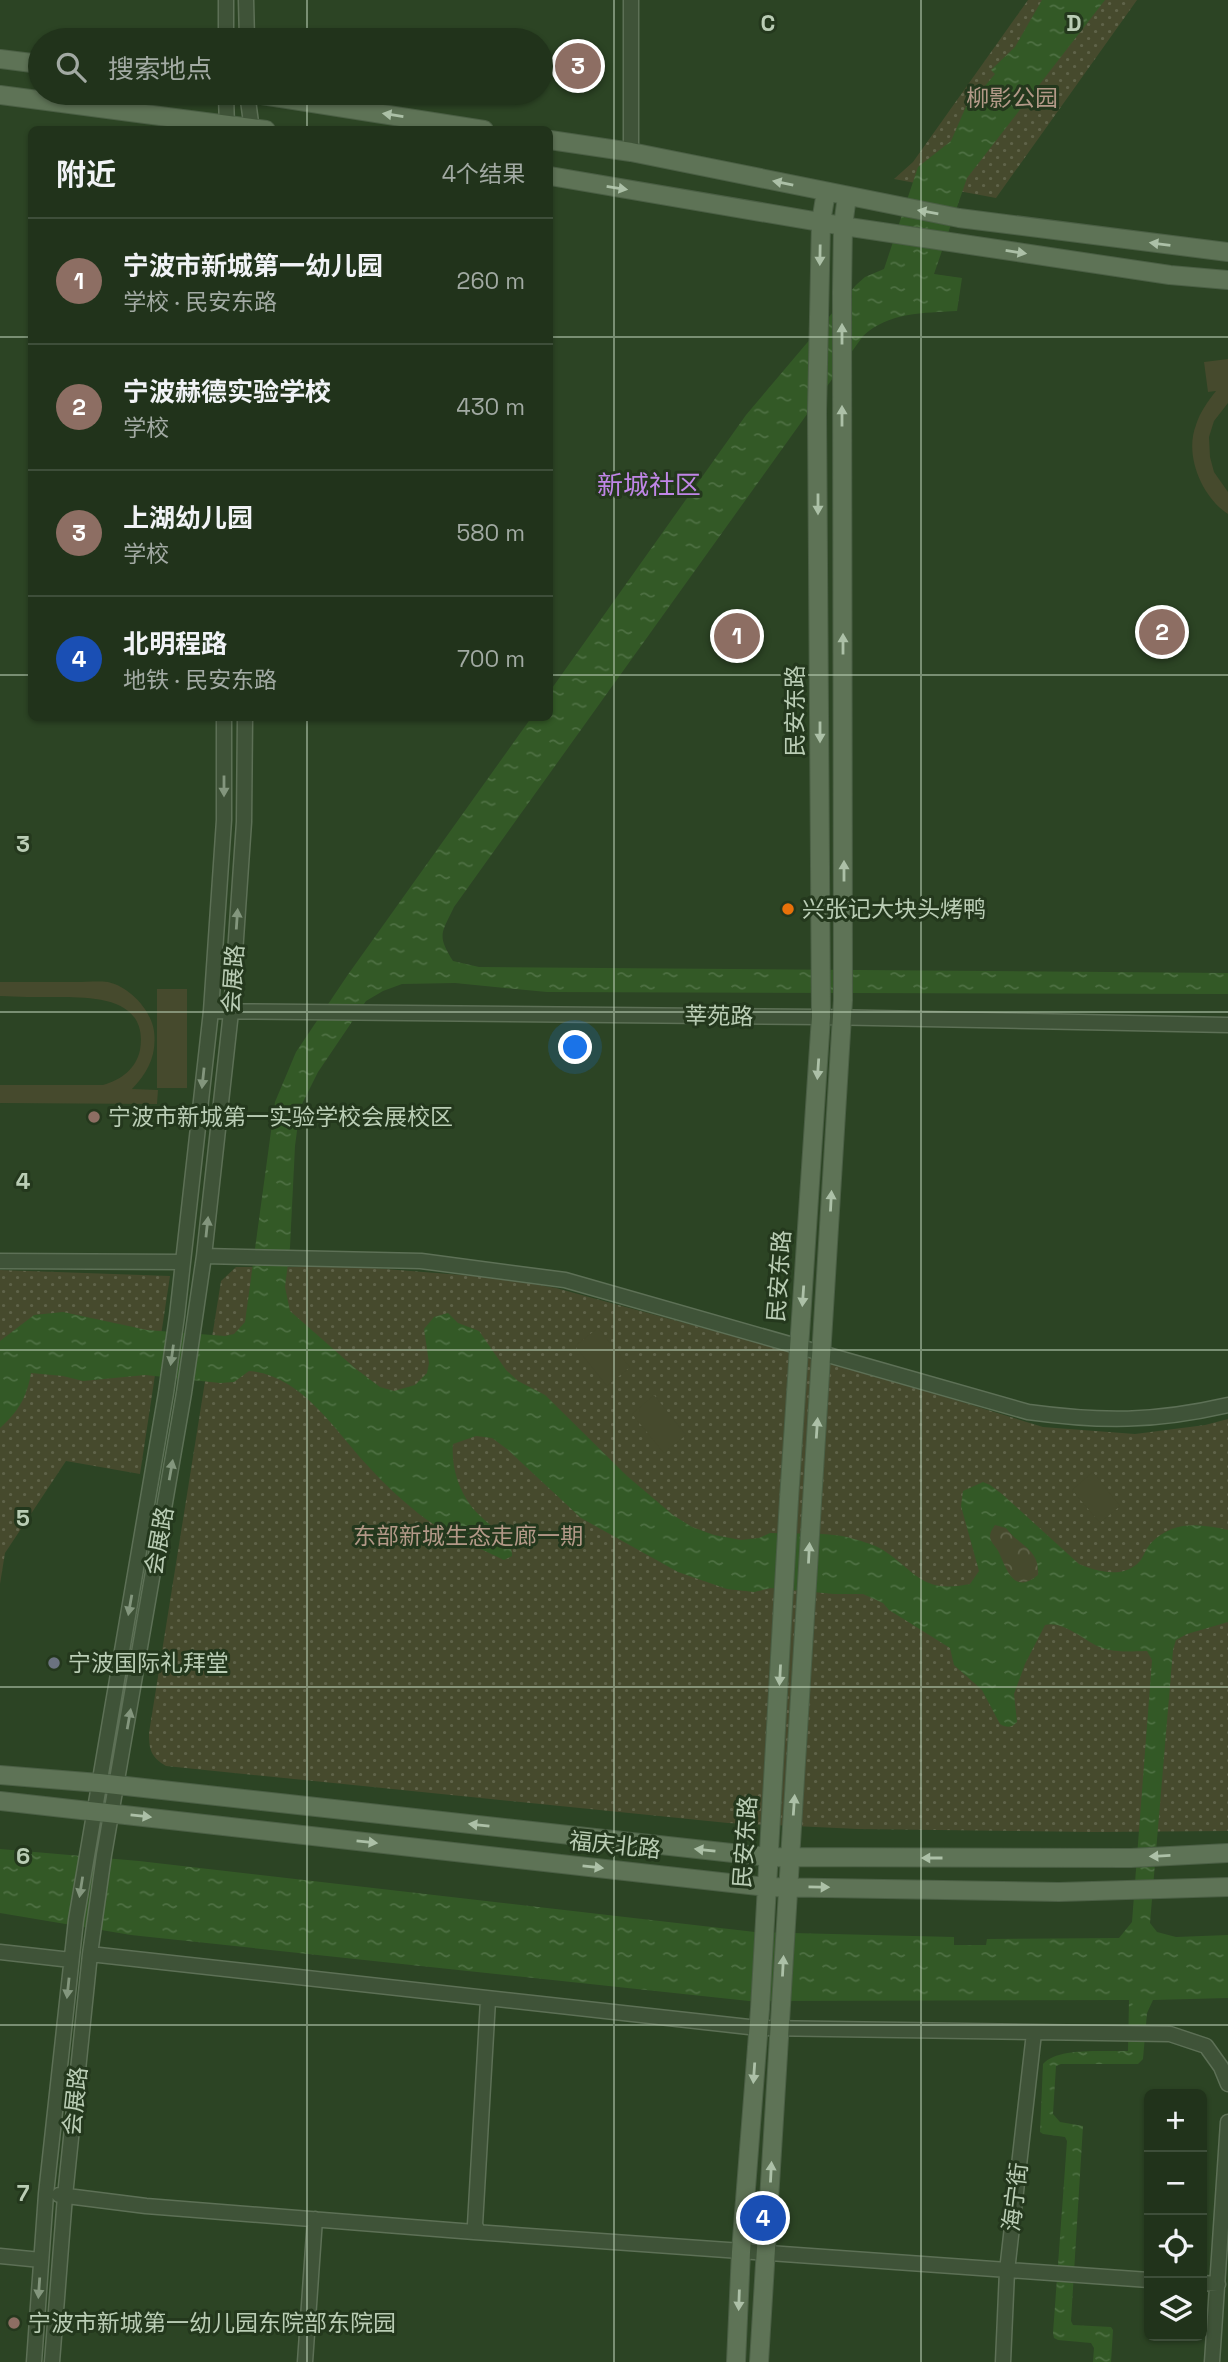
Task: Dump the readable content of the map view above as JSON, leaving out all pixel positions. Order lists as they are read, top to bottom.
{
  "streets": {
    "main road": ["民安东路", "福庆北路"],
    "street": ["会展路", "莘苑路", "海宁街"]
  },
  "crossings": [
    ["民安东路", "莘苑路"],
    ["民安东路", "福庆北路"],
    ["会展路", "莘苑路"],
    ["会展路", "福庆北路"]
  ],
  "districts": ["新城社区"],
  "parks": ["柳影公园", "东部新城生态走廊一期"],
  "places": [
    "兴张记大块头烤鸭",
    "宁波市新城第一实验学校会展校区",
    "宁波国际礼拜堂",
    "宁波市新城第一幼儿园东院部东院园"
  ],
  "page": {
    "search": "搜索地点",
    "pins": [
      "3",
      "2",
      "1",
      "4"
    ],
    "heading": ["附近", "4个结果"],
    "list": [
      {
        "mark": "1",
        "name": "宁波市新城第一幼儿园",
        "note": "学校 · 民安东路",
        "value": "260 m"
      },
      {
        "mark": "2",
        "name": "宁波赫德实验学校",
        "note": "学校",
        "value": "430 m"
      },
      {
        "mark": "3",
        "name": "上湖幼儿园",
        "note": "学校",
        "value": "580 m"
      },
      {
        "mark": "4",
        "name": "北明程路",
        "note": "地铁 · 民安东路",
        "value": "700 m"
      }
    ],
    "map_buttons": ["+", "−"]
  },
  "grid": {
    "columns": ["C", "D"],
    "rows": [
      "3",
      "4",
      "5",
      "6",
      "7"
    ]
  }
}
